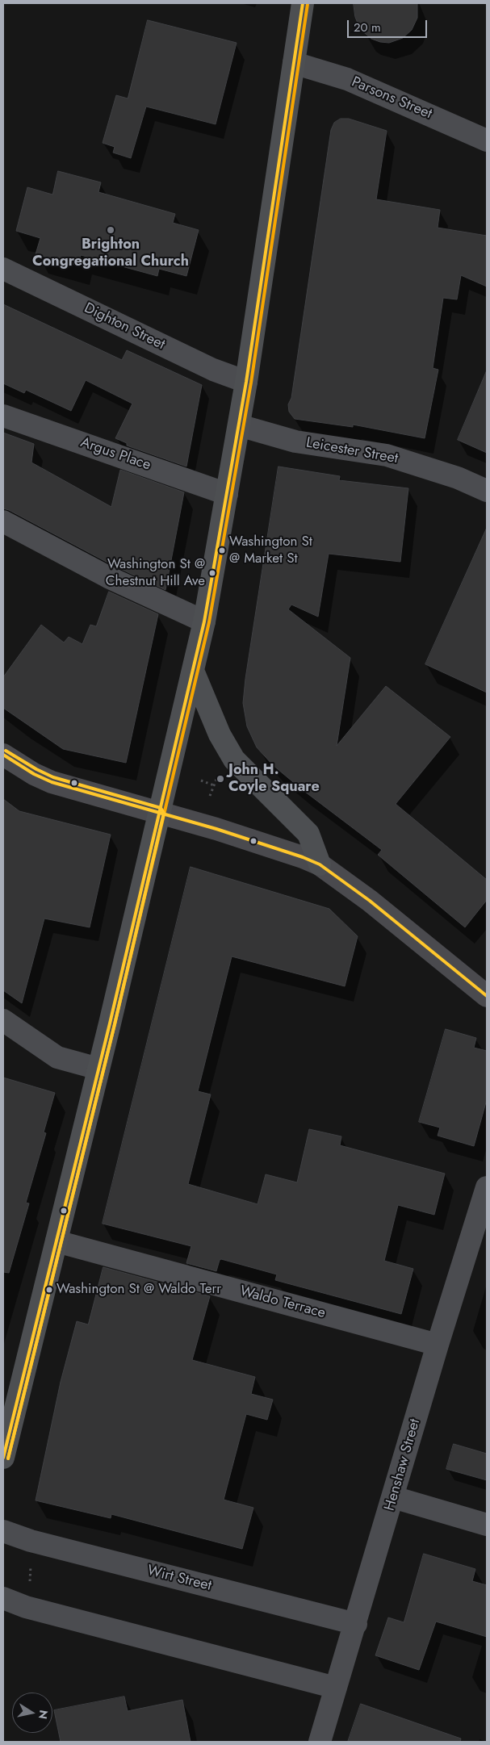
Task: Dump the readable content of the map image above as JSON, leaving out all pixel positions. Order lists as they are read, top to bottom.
{
  "streets": {
    "street": [
      "Parsons Street",
      "Dighton Street",
      "Leicester Street",
      "Argus Place",
      "Waldo Terrace",
      "Henshaw Street",
      "Wirt Street"
    ]
  },
  "crossings": [
    ["Waldo Terrace", "Henshaw Street"],
    ["Henshaw Street", "Wirt Street"]
  ],
  "places": [
    "Brighton Congregational Church",
    "Washington St @ Market St",
    "Washington St @ Chestnut Hill Ave",
    "John H. Coyle Square",
    "Washington St @ Waldo Terr"
  ],
  "scale_bar": "20 m",
  "north": "right"
}
